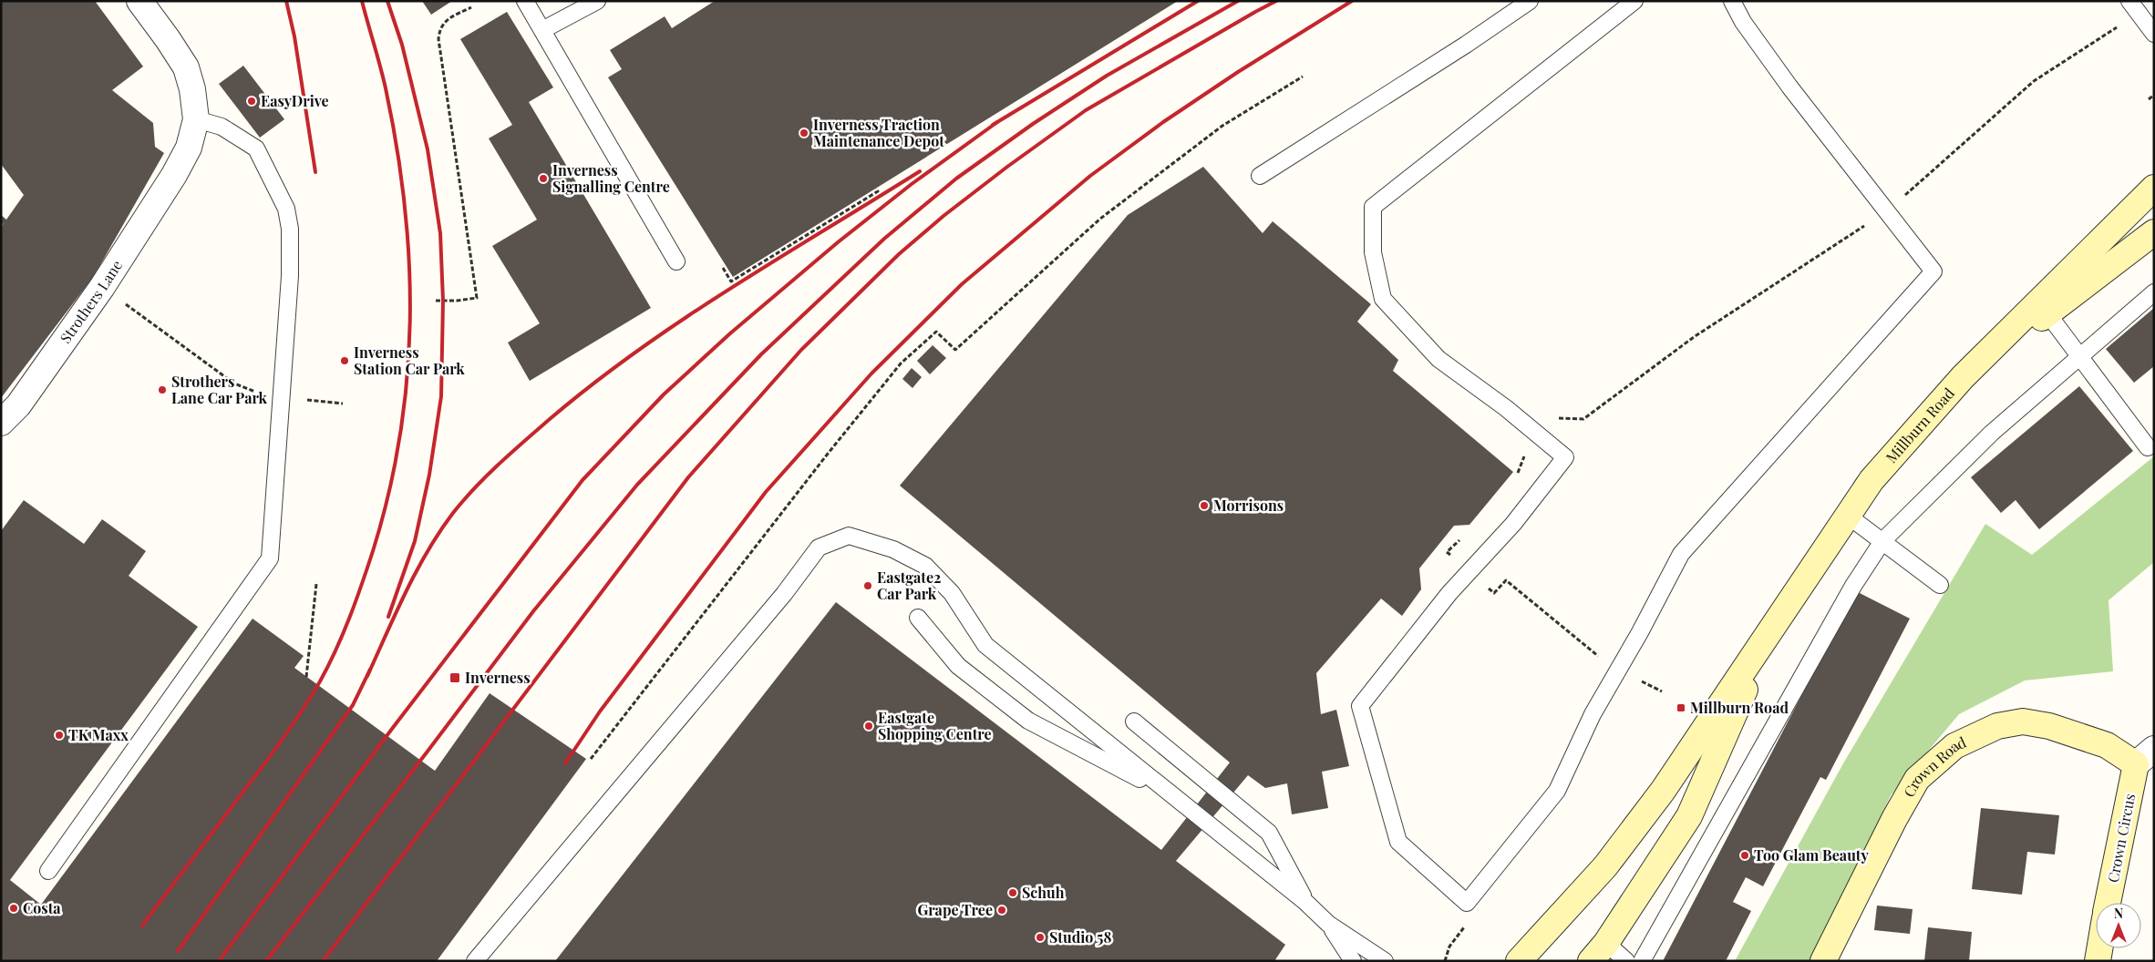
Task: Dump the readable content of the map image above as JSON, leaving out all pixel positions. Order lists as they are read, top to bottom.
{
  "streets": {
    "main road": ["Millburn Road", "Crown Road", "Crown Circus"],
    "street": ["Strothers Lane"]
  },
  "crossings": [
    ["Crown Road", "Crown Circus"]
  ],
  "places": {
    "other": [
      "EasyDrive",
      "Inverness Traction Maintenance Depot",
      "Inverness Signalling Centre",
      "Inverness Station Car Park",
      "Strothers Lane Car Park",
      "Morrisons",
      "Eastgate2 Car Park",
      "Eastgate Shopping Centre",
      "TK Maxx",
      "Too Glam Beauty",
      "Schuh",
      "Costa",
      "Grape Tree",
      "Studio 58"
    ],
    "transit": ["Inverness", "Millburn Road"]
  },
  "north": "top"
}
